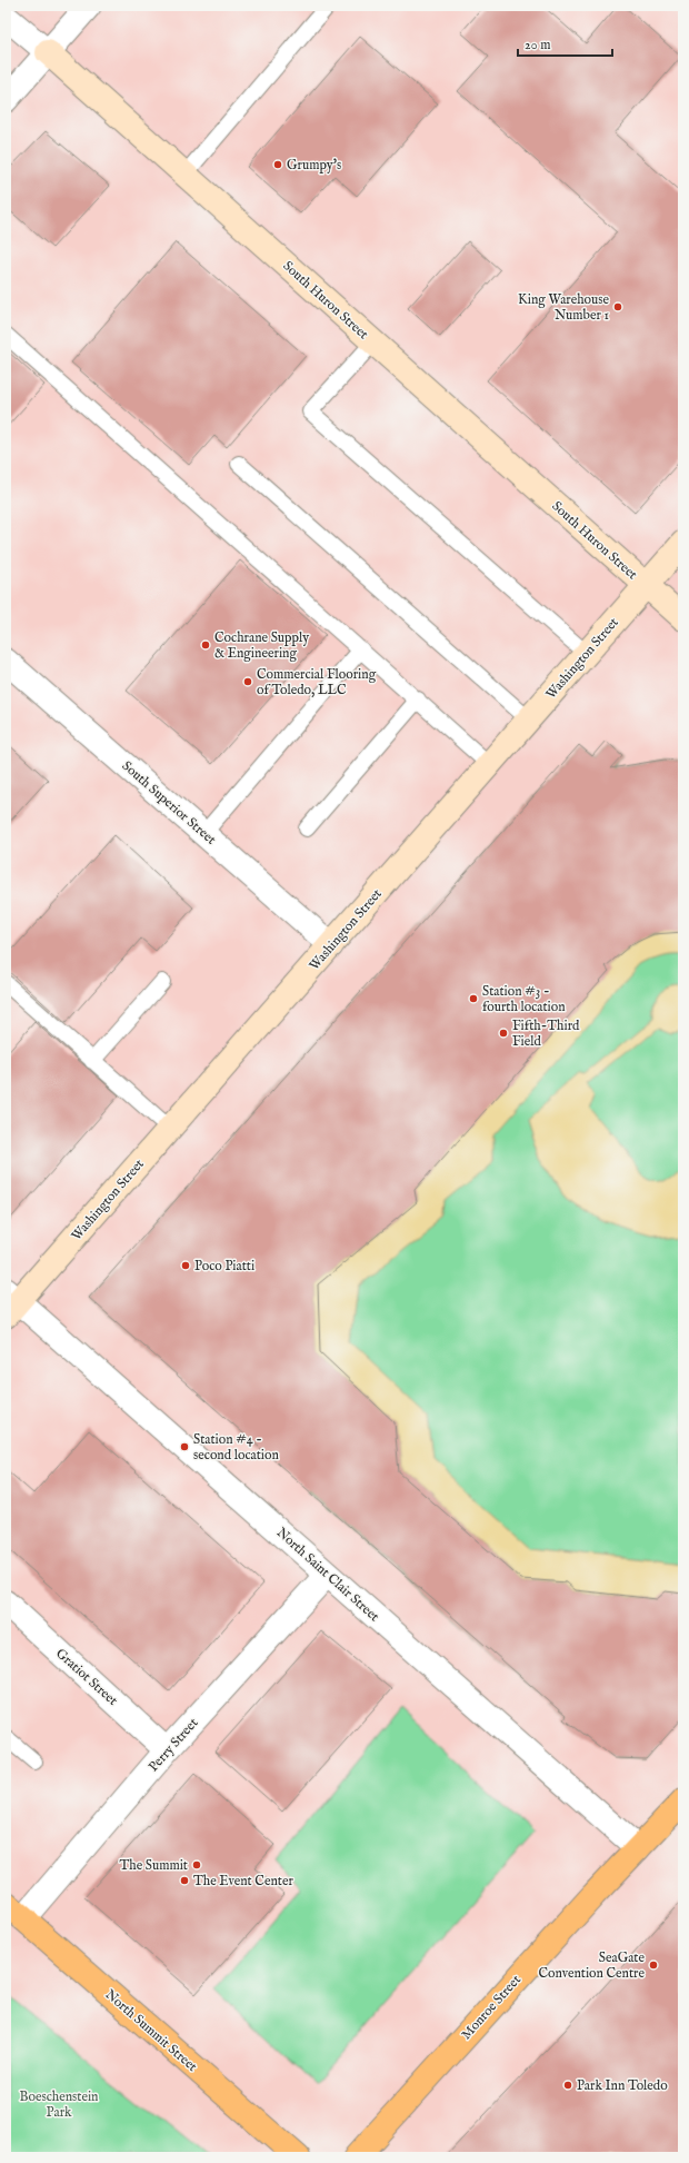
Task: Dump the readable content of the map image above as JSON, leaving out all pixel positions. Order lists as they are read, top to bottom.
{
  "streets": {
    "main road": ["Monroe Street", "North Summit Street"],
    "street": [
      "South Huron Street",
      "Washington Street",
      "South Superior Street",
      "North Saint Clair Street",
      "Gratiot Street",
      "Perry Street"
    ]
  },
  "crossings": [
    ["South Huron Street", "Washington Street"],
    ["Washington Street", "South Superior Street"],
    ["Washington Street", "North Saint Clair Street"],
    ["North Saint Clair Street", "Perry Street"],
    ["North Saint Clair Street", "Monroe Street"],
    ["Gratiot Street", "Perry Street"],
    ["Perry Street", "North Summit Street"]
  ],
  "parks": ["Boeschenstein Park"],
  "places": [
    "Grumpy's",
    "King Warehouse Number 1",
    "Cochrane Supply & Engineering",
    "Commercial Flooring of Toledo, LLC",
    "Station #3 - fourth location",
    "Fifth-Third Field",
    "Poco Piatti",
    "Station #4 - second location",
    "The Summit",
    "The Event Center",
    "SeaGate Convention Centre",
    "Park Inn Toledo"
  ],
  "scale_bar": "20 m"
}
